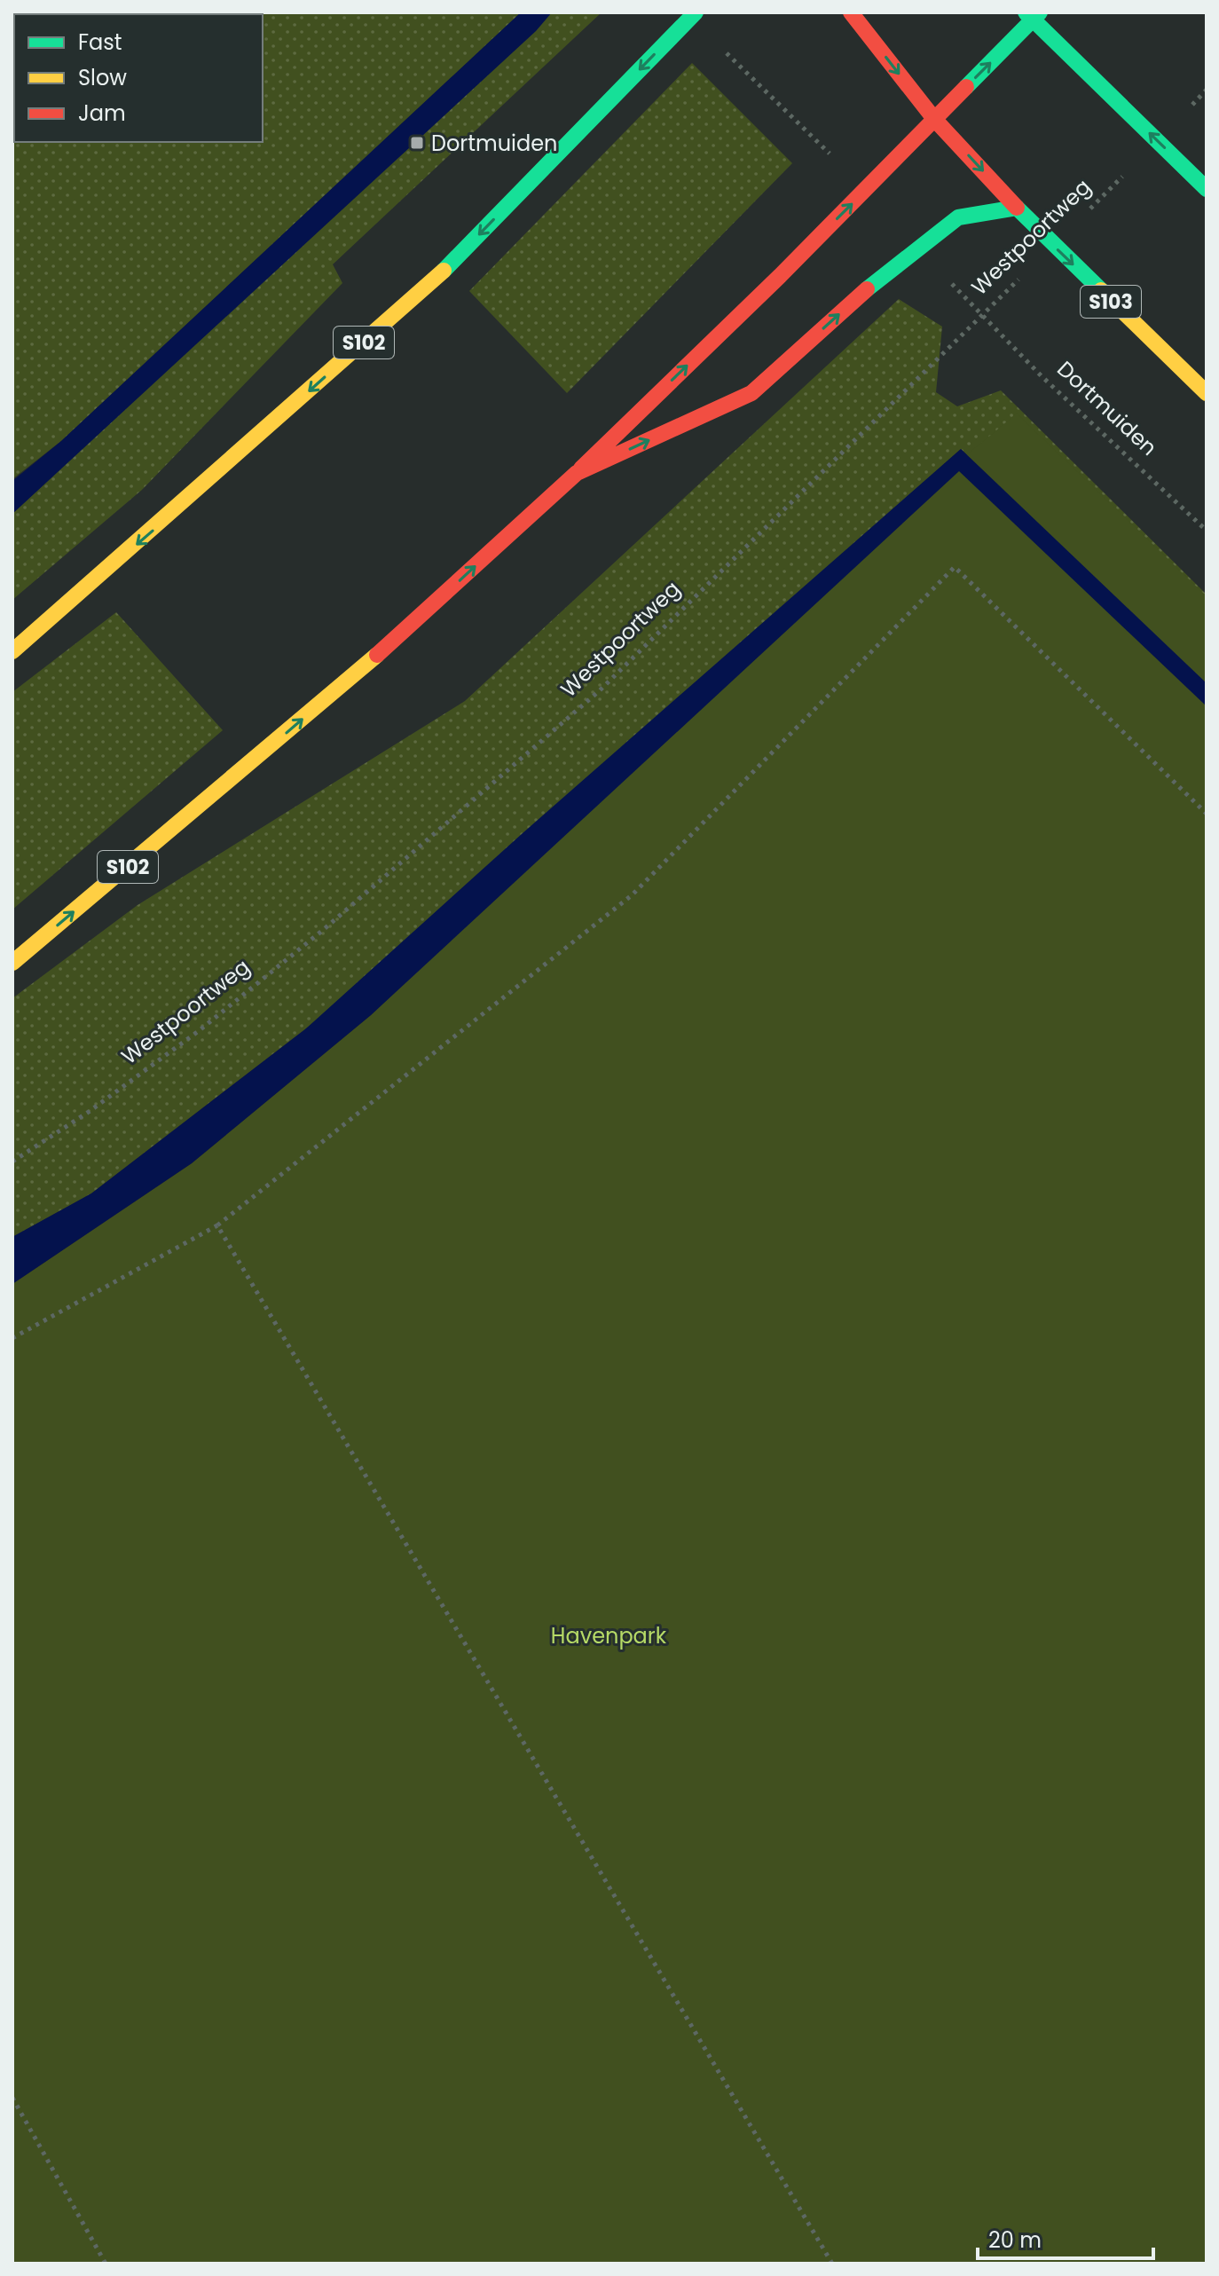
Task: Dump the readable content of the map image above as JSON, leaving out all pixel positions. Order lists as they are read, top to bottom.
{
  "streets": {
    "main road": ["Westpoortweg", "S103", "S102"],
    "path": ["Dortmuiden"]
  },
  "crossings": [
    ["Westpoortweg", "S103"],
    ["Westpoortweg", "Dortmuiden"]
  ],
  "one_way": ["Westpoortweg"],
  "parks": ["Havenpark"],
  "places": {
    "transit": ["Dortmuiden"]
  },
  "legend": ["Fast", "Slow", "Jam"],
  "scale_bar": "20 m"
}
